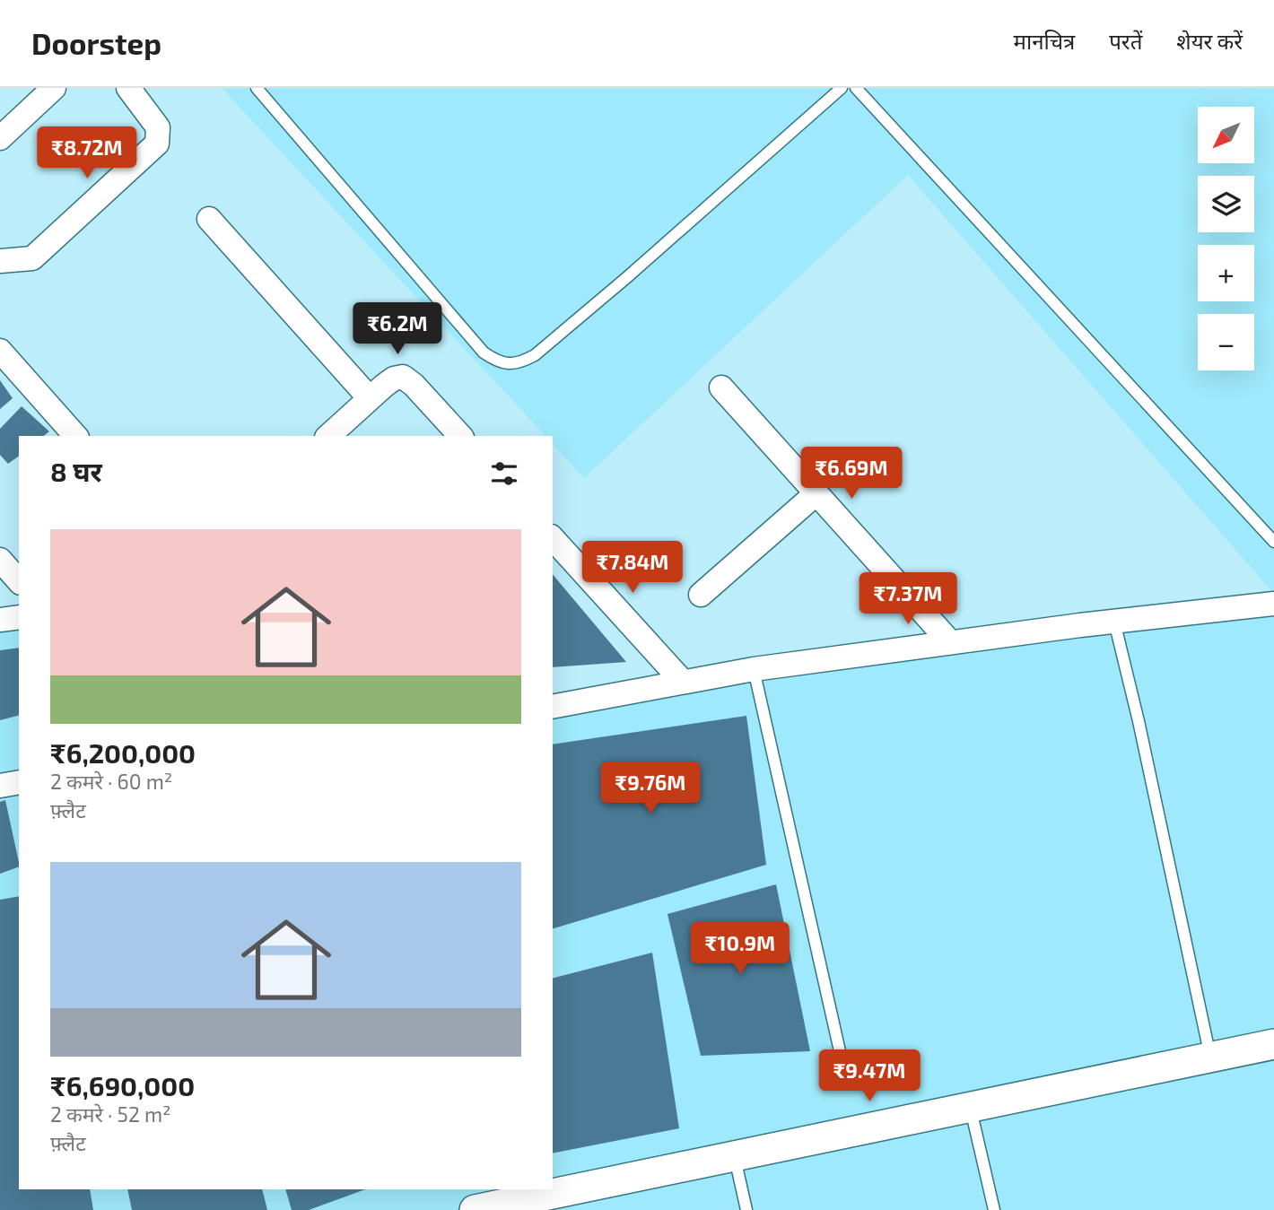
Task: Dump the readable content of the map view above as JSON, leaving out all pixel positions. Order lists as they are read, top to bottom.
{
  "north": "bottom left",
  "page": {
    "header": "Doorstep",
    "nav": ["मानचित्र", "परतें", "शेयर करें"],
    "map_buttons": ["+", "−"],
    "price": [
      "₹8.72M",
      "₹6.2M",
      "₹6.69M",
      "₹7.84M",
      "₹7.37M",
      "₹9.76M",
      "₹10.9M",
      "₹9.47M"
    ],
    "heading": "8 घर",
    "list": [
      {
        "name": "₹6,200,000",
        "note": "2 कमरे · 60 m² · फ़्लैट"
      },
      {
        "name": "₹6,690,000",
        "note": "2 कमरे · 52 m² · फ़्लैट"
      }
    ]
  }
}
